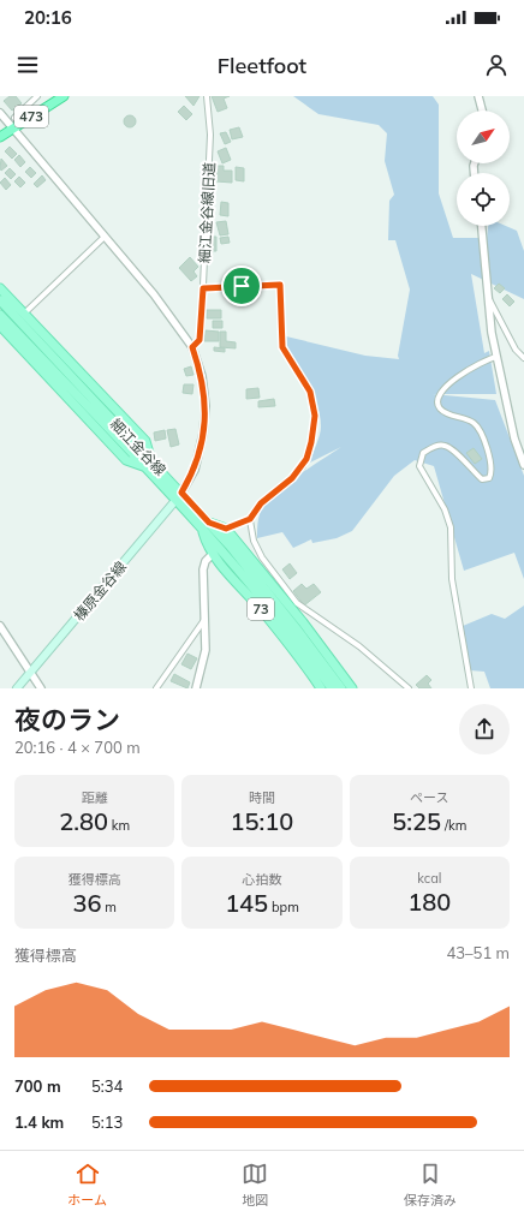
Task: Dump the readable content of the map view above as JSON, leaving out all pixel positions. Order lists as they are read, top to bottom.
{
  "streets": {
    "highway": ["473"],
    "main road": ["細江金谷線", "榛原金谷線", "73"],
    "street": ["細江金谷線旧道"]
  },
  "crossings": [
    ["細江金谷線", "榛原金谷線"],
    ["細江金谷線", "73"]
  ],
  "north": "top right",
  "page": {
    "status": "20:16",
    "header": "Fleetfoot",
    "heading": ["夜のラン", "20:16 · 4 × 700 m"],
    "stats": [
      ["距離", "2.80 km"],
      ["時間", "15:10"],
      ["ペース", "5:25 /km"],
      ["獲得標高", "36 m"],
      ["心拍数", "145 bpm"],
      ["kcal", "180"]
    ],
    "chart": ["獲得標高", "43–51 m"],
    "list": [
      {
        "name": "700 m",
        "note": "5:34"
      },
      {
        "name": "1.4 km",
        "note": "5:13"
      }
    ],
    "tabs": ["ホーム", "地図", "保存済み"]
  }
}
